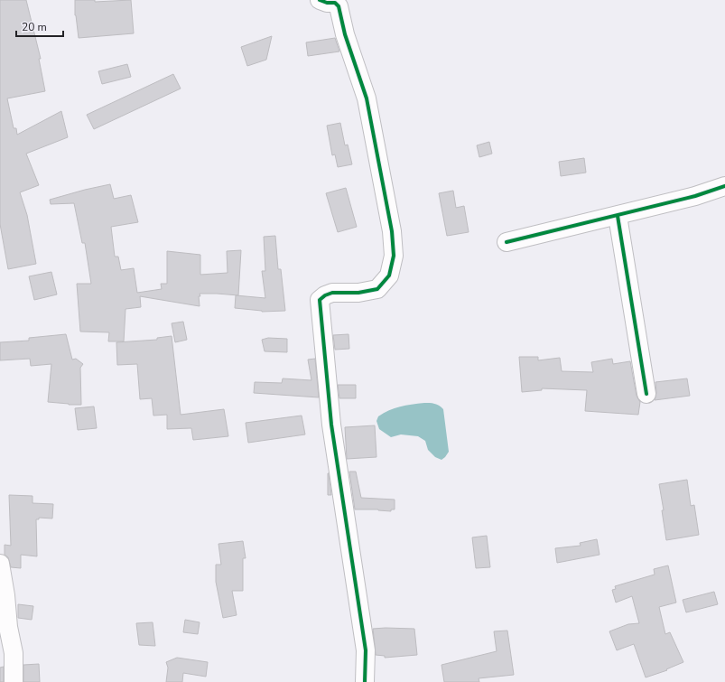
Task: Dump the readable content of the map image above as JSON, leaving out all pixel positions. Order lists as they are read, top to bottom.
{
  "scale_bar": "20 m"
}
